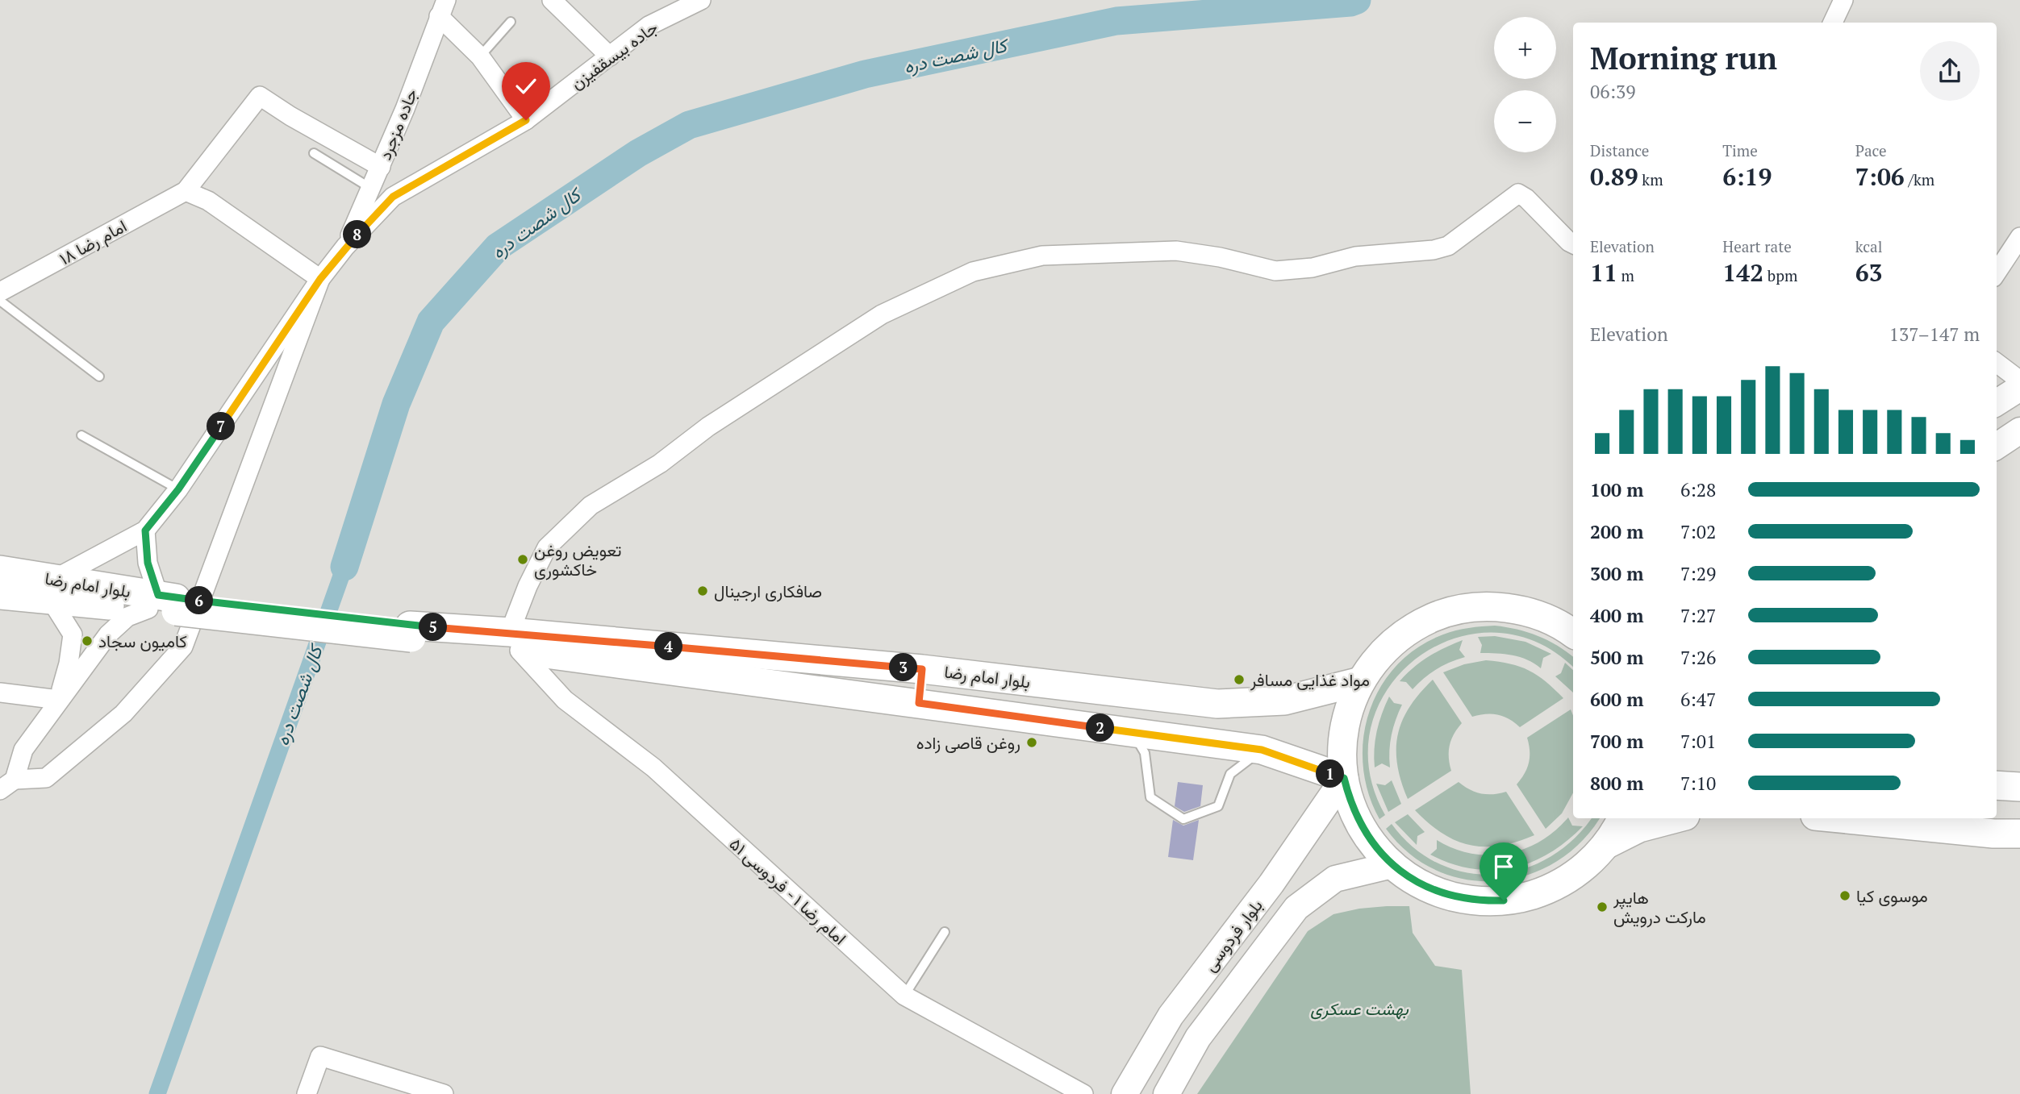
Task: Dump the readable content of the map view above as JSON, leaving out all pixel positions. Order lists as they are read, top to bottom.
{
  "streets": {
    "main road": ["بلوار امام رضا", "بلوار فردوسی"],
    "street": [
      "جاده بیسقفیزن",
      "جاده مزجرد",
      "امام رضا ۱۸",
      "امام رضا ۱ - فردوسی ۵۱"
    ]
  },
  "crossings": [
    ["جاده بیسقفیزن", "جاده مزجرد"],
    ["بلوار امام رضا", "امام رضا ۱ - فردوسی ۵۱"],
    ["بلوار امام رضا", "بلوار فردوسی"]
  ],
  "water": ["کال شصت دره"],
  "parks": ["بهشت عسکری"],
  "places": [
    "تعویض روغن خاکشوری",
    "صافکاری ارجینال",
    "کامیون سجاد",
    "مواد غذایی مسافر",
    "روغن قاصی زاده",
    "موسوی کیا",
    "هایپر مارکت درویش"
  ],
  "page": {
    "map_buttons": ["+", "−"],
    "heading": ["Morning run", "06:39"],
    "stats": [
      ["Distance", "0.89 km"],
      ["Time", "6:19"],
      ["Pace", "7:06 /km"],
      ["Elevation", "11 m"],
      ["Heart rate", "142 bpm"],
      ["kcal", "63"]
    ],
    "pins": [
      "8",
      "7",
      "6",
      "5",
      "4",
      "3",
      "2",
      "1"
    ],
    "chart": ["Elevation", "137–147 m"],
    "list": [
      {
        "name": "100 m",
        "note": "6:28"
      },
      {
        "name": "200 m",
        "note": "7:02"
      },
      {
        "name": "300 m",
        "note": "7:29"
      },
      {
        "name": "400 m",
        "note": "7:27"
      },
      {
        "name": "500 m",
        "note": "7:26"
      },
      {
        "name": "600 m",
        "note": "6:47"
      },
      {
        "name": "700 m",
        "note": "7:01"
      },
      {
        "name": "800 m",
        "note": "7:10"
      }
    ]
  }
}
